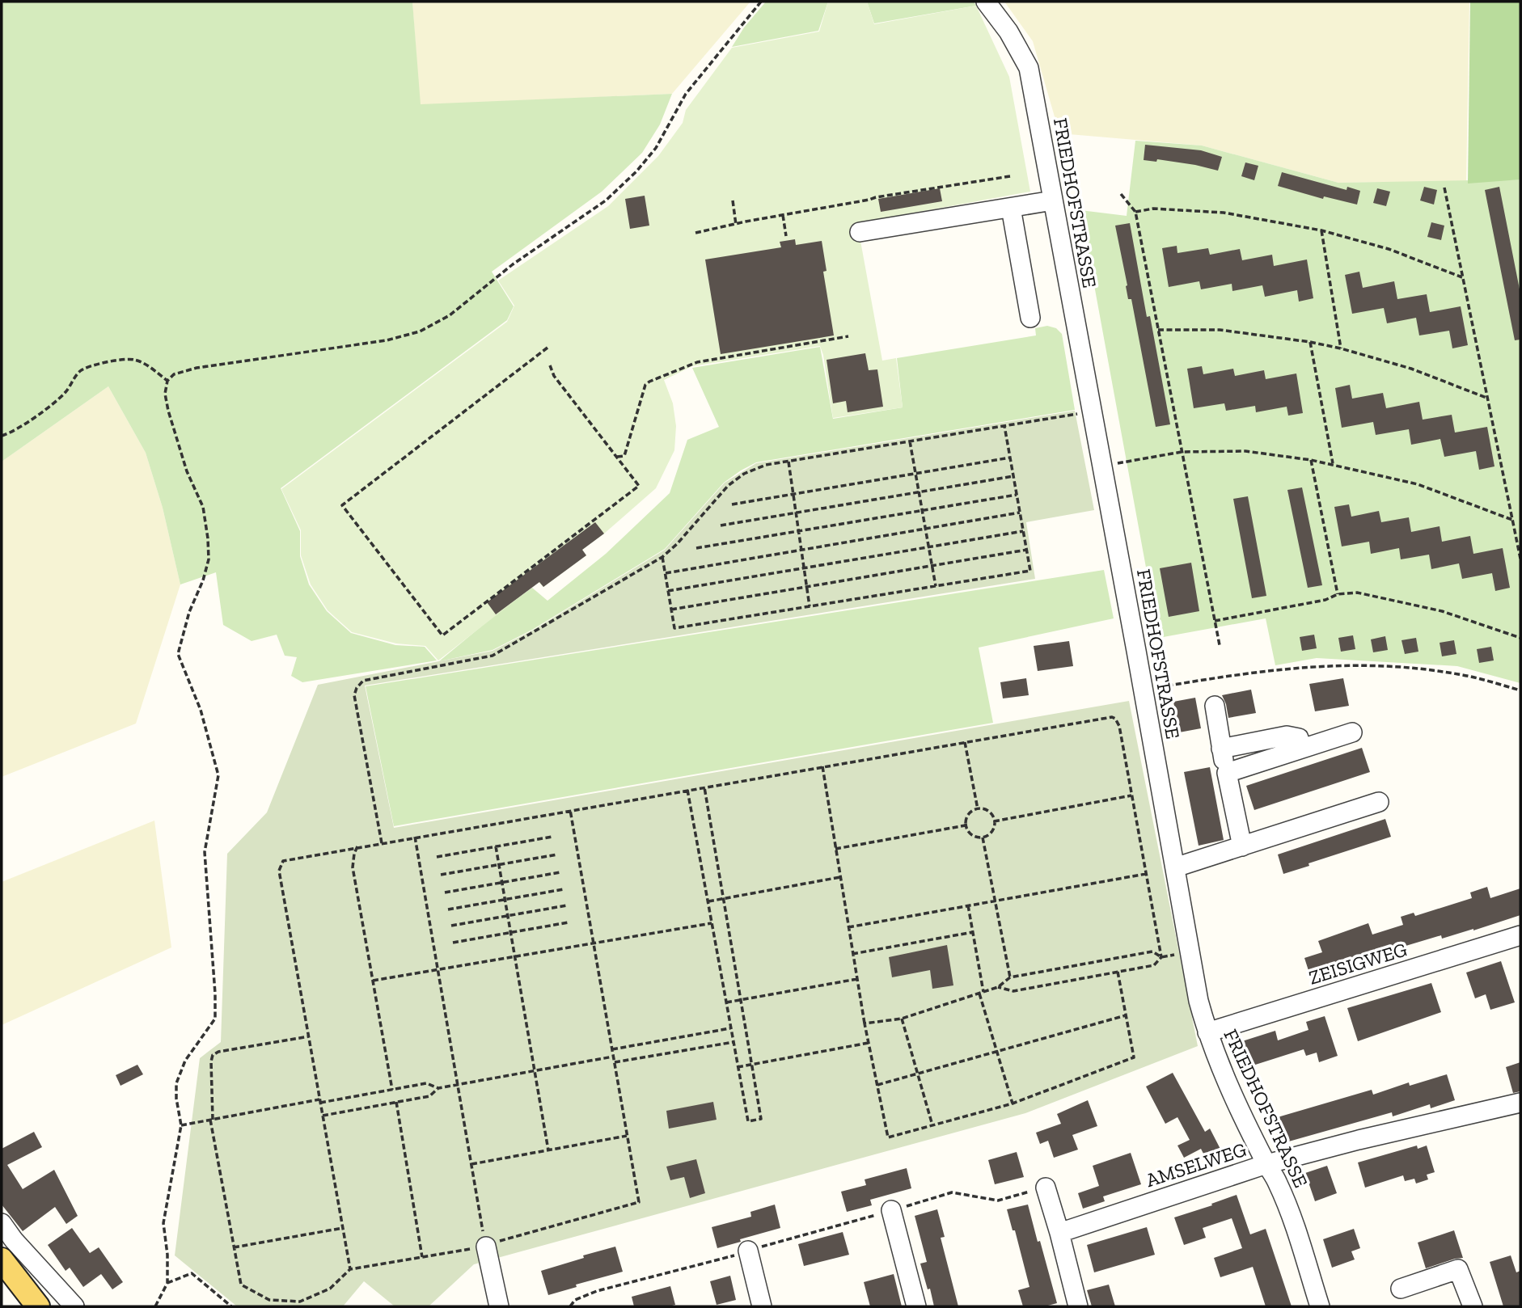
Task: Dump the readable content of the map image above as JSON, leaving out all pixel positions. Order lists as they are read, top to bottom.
{
  "streets": {
    "street": ["FRIEDHOFSTRASSE", "ZEISIGWEG", "AMSELWEG"]
  },
  "crossings": [
    ["FRIEDHOFSTRASSE", "ZEISIGWEG"],
    ["FRIEDHOFSTRASSE", "AMSELWEG"]
  ]
}
